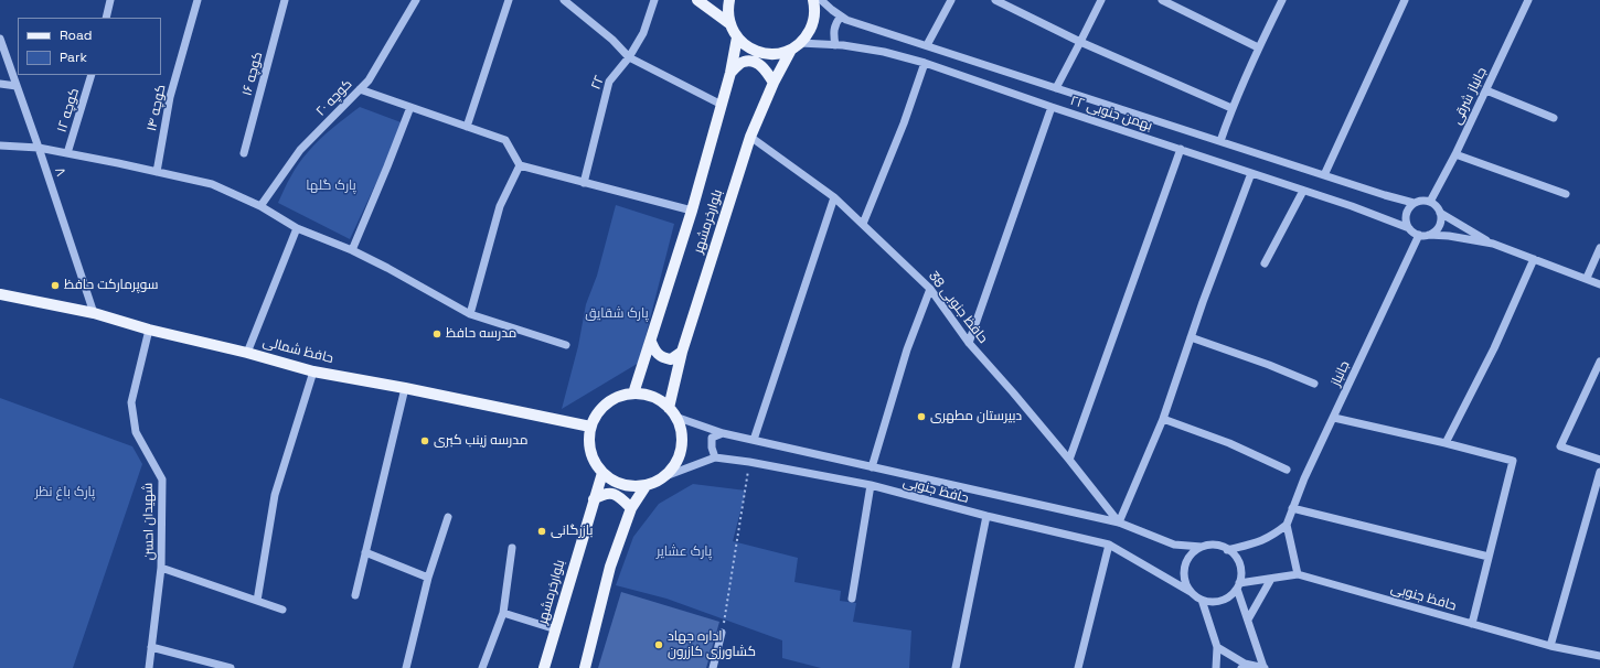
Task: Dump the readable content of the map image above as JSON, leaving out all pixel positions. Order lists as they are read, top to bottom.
{
  "streets": {
    "main road": ["بلوارخرمشهر", "حافظ شمالی"],
    "street": [
      "کوچه ۱۶",
      "۲۲",
      "جانباز شرقی",
      "کوچه ۲۰",
      "کوچه ۱۴",
      "کوچه ۱۲",
      "۲۲ بهمن جنوبی",
      "۸",
      "حافظ جنوبی 38",
      "جانباز",
      "حافظ جنوبی",
      "شهیدان احسن"
    ]
  },
  "crossings": [
    ["جانباز شرقی", "۲۲ بهمن جنوبی"],
    ["جانباز شرقی", "جانباز"],
    ["۲۲ بهمن جنوبی", "بلوارخرمشهر"],
    ["۲۲ بهمن جنوبی", "جانباز"],
    ["۸", "حافظ شمالی"],
    ["بلوارخرمشهر", "حافظ جنوبی 38"],
    ["بلوارخرمشهر", "حافظ شمالی"],
    ["بلوارخرمشهر", "حافظ جنوبی"],
    ["حافظ جنوبی 38", "حافظ جنوبی"],
    ["حافظ شمالی", "حافظ جنوبی"],
    ["حافظ شمالی", "شهیدان احسن"]
  ],
  "parks": [
    "پارک گلها",
    "پارک شقایق",
    "پارک باغ نظر",
    "پارک عشایر"
  ],
  "places": [
    "سوپرمارکت حافظ",
    "مدرسه حافظ",
    "دبیرستان مطهری",
    "مدرسه زینب کبری",
    "بازرگانی",
    "اداره جهاد کشاورزی کازرون"
  ],
  "legend": ["Road", "Park"]
}
